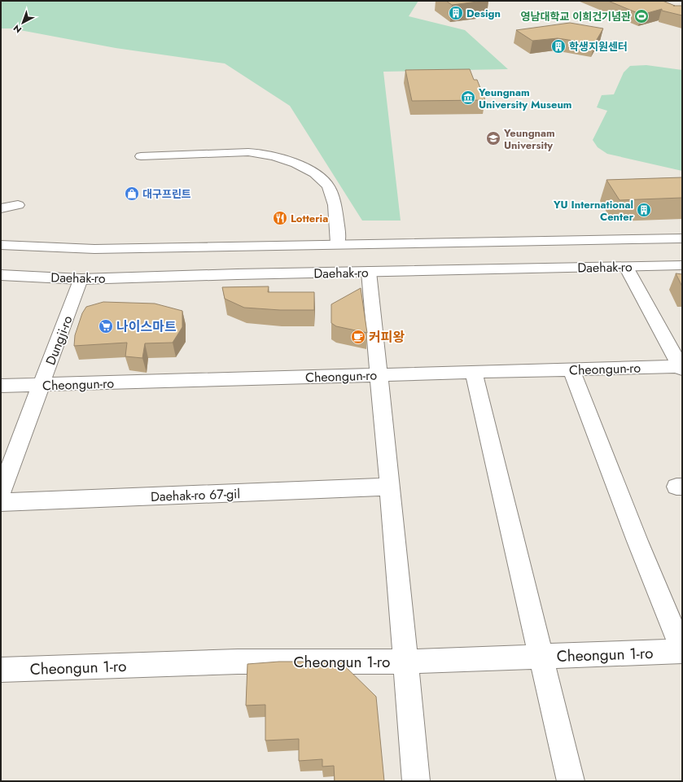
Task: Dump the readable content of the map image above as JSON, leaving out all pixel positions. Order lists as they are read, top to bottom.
{
  "streets": {
    "street": [
      "Daehak-ro",
      "Dungji-ro",
      "Cheongun-ro",
      "Daehak-ro 67-gil",
      "Cheongun 1-ro"
    ]
  },
  "crossings": [
    ["Daehak-ro", "Dungji-ro"],
    ["Dungji-ro", "Cheongun-ro"]
  ],
  "places": {
    "building": ["Design", "학생지원센터", "YU International Center"],
    "sports": ["영남대학교 이희건기념관"],
    "museum": ["Yeungnam University Museum"],
    "school or university": ["Yeungnam University"],
    "shop": ["대구프린트"],
    "restaurant": ["Lotteria"],
    "supermarket": ["나이스마트"],
    "cafe": ["커피왕"]
  },
  "north": "bottom left"
}
